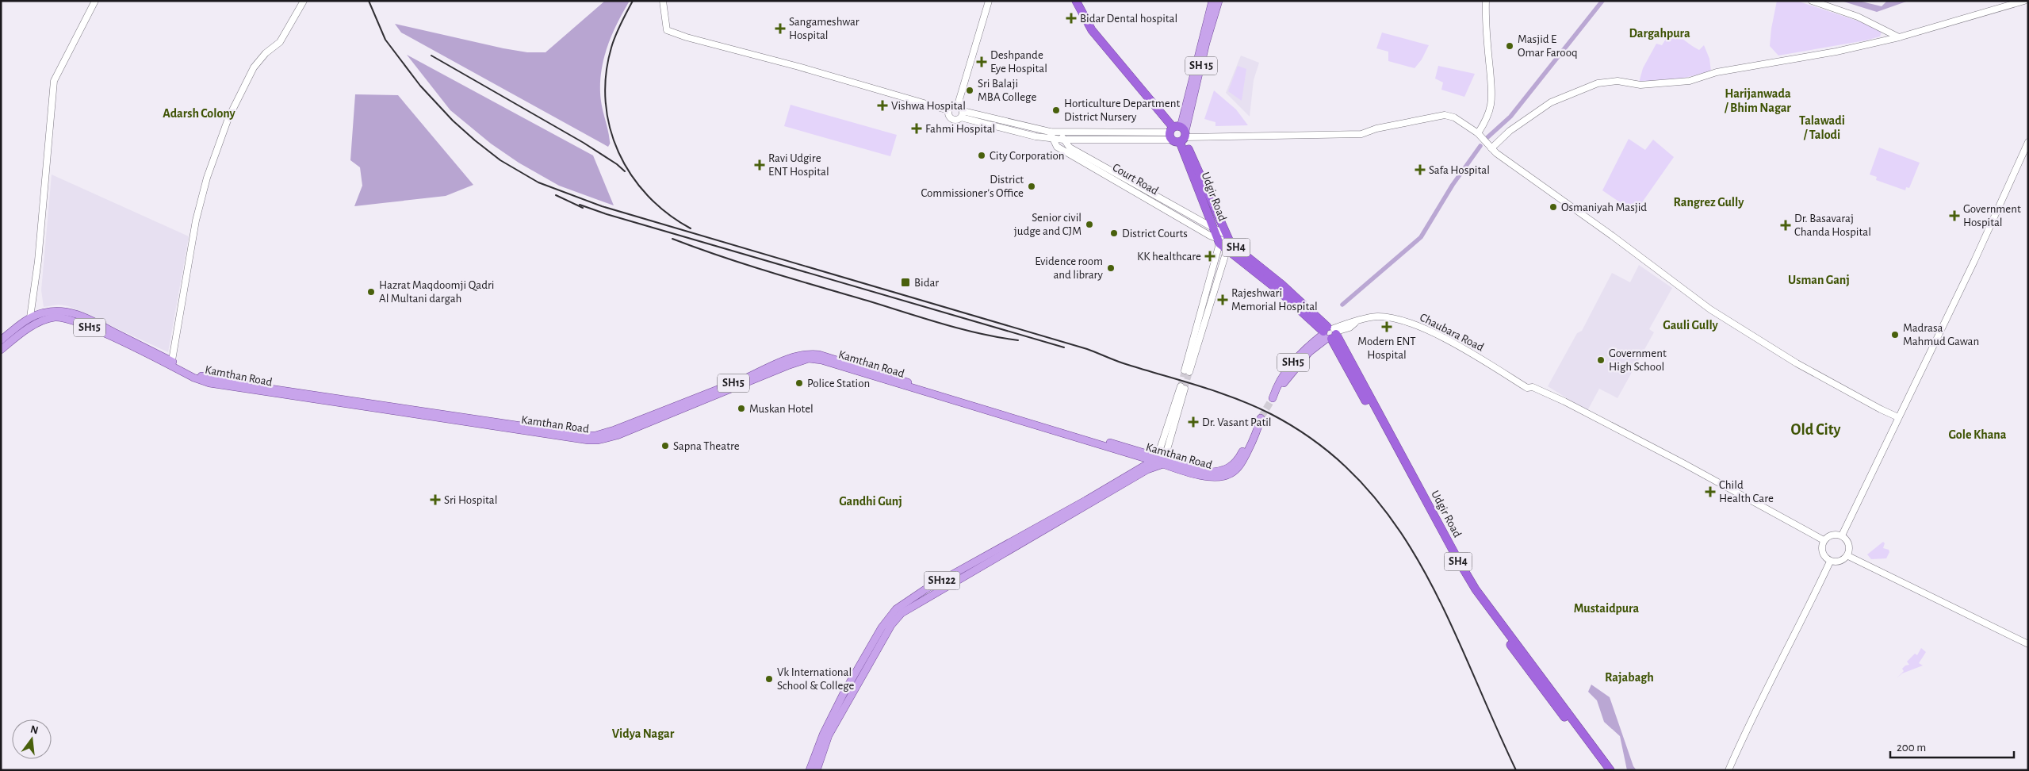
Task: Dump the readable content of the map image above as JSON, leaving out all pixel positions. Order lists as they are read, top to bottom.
{
  "streets": {
    "highway": ["Udgir Road", "SH4"],
    "main road": [
      "SH 15",
      "SH15",
      "Kamthan Road",
      "SH122"
    ],
    "street": ["Court Road", "Chaubara Road"]
  },
  "crossings": [
    ["SH 15", "Udgir Road"],
    ["Court Road", "Udgir Road"],
    ["Udgir Road", "SH15"],
    ["Udgir Road", "Chaubara Road"],
    ["SH15", "Chaubara Road"],
    ["Kamthan Road", "SH122"]
  ],
  "districts": [
    "Dargahpura",
    "Harijanwada / Bhim Nagar",
    "Adarsh Colony",
    "Talawadi / Talodi",
    "Rangrez Gully",
    "Usman Ganj",
    "Gauli Gully",
    "Old City",
    "Gole Khana",
    "Gandhi Gunj",
    "Mustaidpura",
    "Rajabagh",
    "Vidya Nagar"
  ],
  "places": {
    "health": [
      "Bidar Dental hospital",
      "Sangameshwar Hospital",
      "Deshpande Eye Hospital",
      "Vishwa Hospital",
      "Fahmi Hospital",
      "Ravi Udgire ENT Hospital",
      "Safa Hospital",
      "Government Hospital",
      "Dr. Basavaraj Chanda Hospital",
      "KK healthcare",
      "Rajeshwari Memorial Hospital",
      "Modern ENT Hospital",
      "Dr. Vasant Patil",
      "Child Health Care",
      "Sri Hospital"
    ],
    "other": [
      "Masjid E Omar Farooq",
      "Sri Balaji MBA College",
      "Horticulture Department District Nursery",
      "City Corporation",
      "District Commissioner's Office",
      "Osmaniyah Masjid",
      "Senior civil judge and CJM",
      "District Courts",
      "Evidence room and library",
      "Hazrat Maqdoomji Qadri Al Multani dargah",
      "Madrasa Mahmud Gawan",
      "Government High School",
      "Police Station",
      "Muskan Hotel",
      "Sapna Theatre",
      "Vk International School & College"
    ],
    "transit": ["Bidar"]
  },
  "scale_bar": "200 m",
  "north": "top"
}
